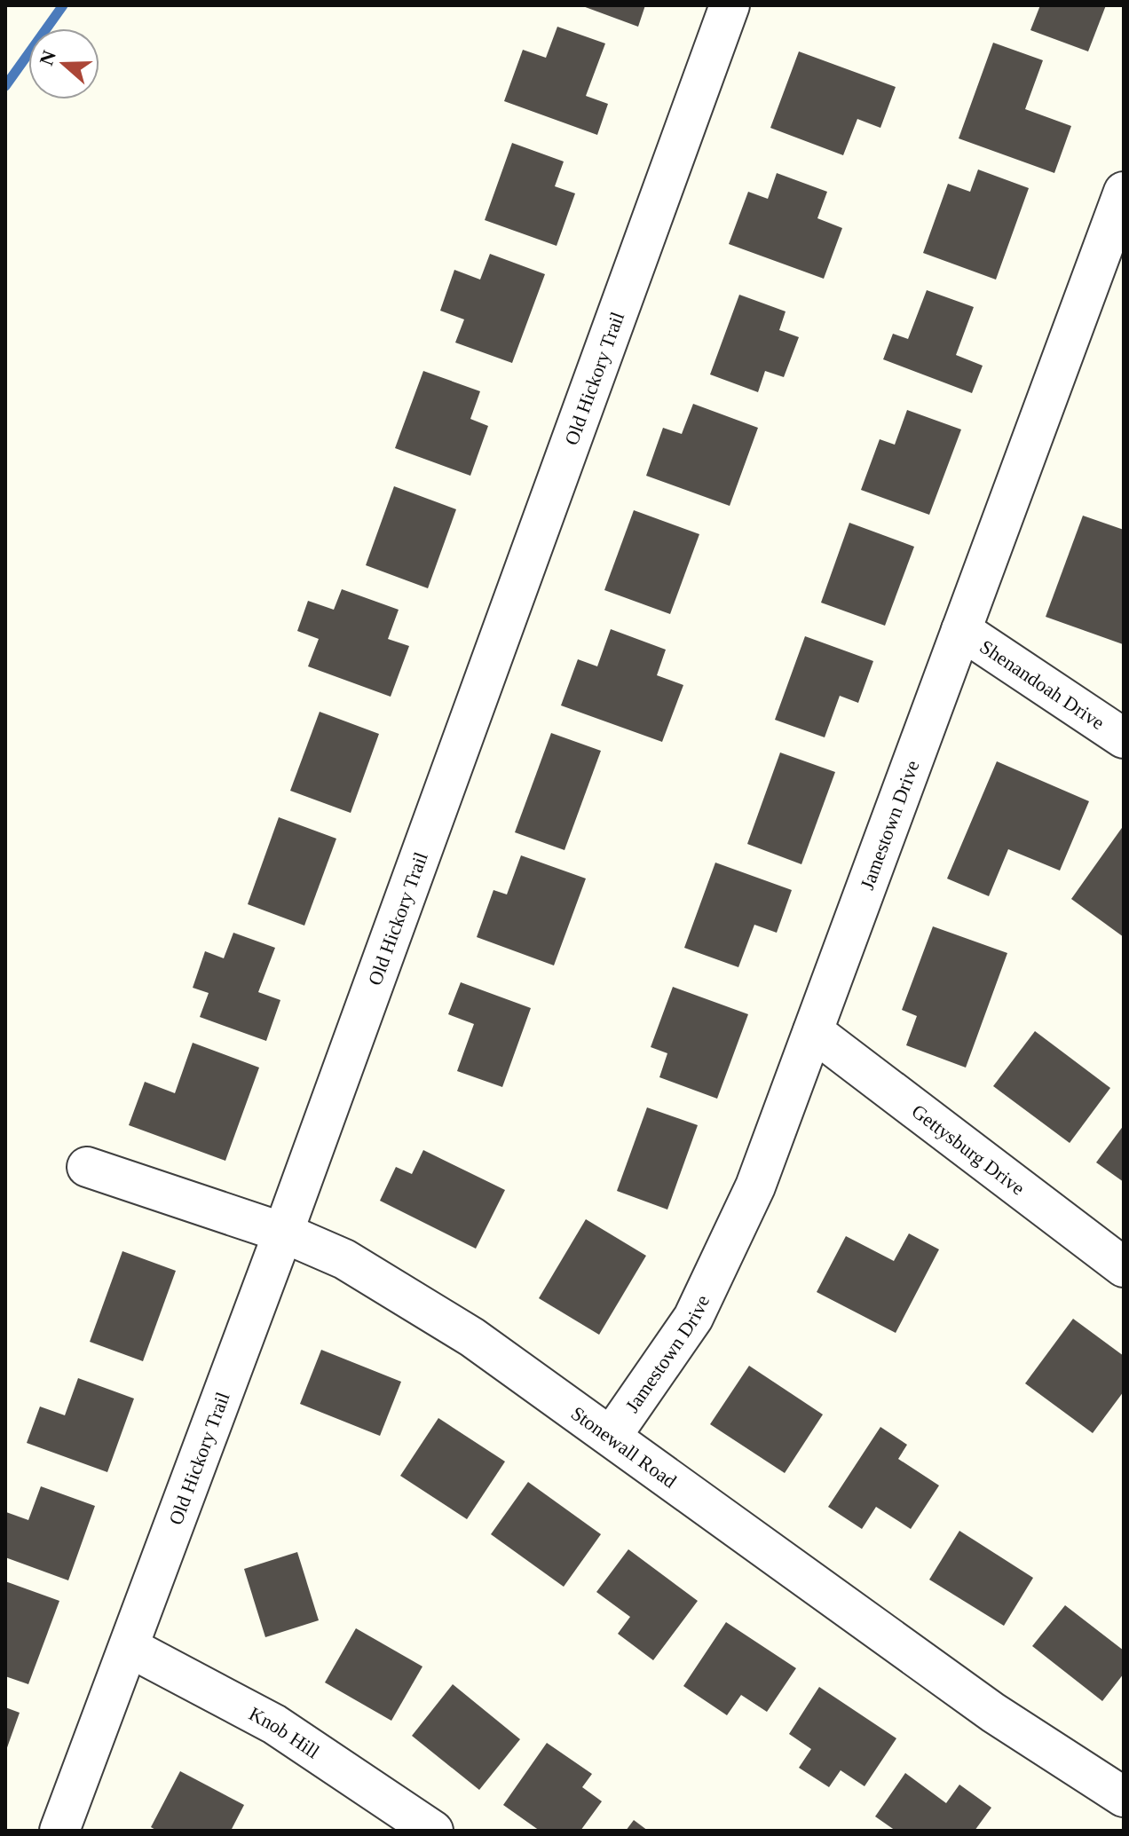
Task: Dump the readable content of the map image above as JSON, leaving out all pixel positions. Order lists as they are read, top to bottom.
{
  "streets": {
    "street": [
      "Old Hickory Trail",
      "Shenandoah Drive",
      "Jamestown Drive",
      "Gettysburg Drive",
      "Stonewall Road",
      "Knob Hill"
    ]
  },
  "crossings": [
    ["Old Hickory Trail", "Stonewall Road"],
    ["Old Hickory Trail", "Knob Hill"],
    ["Shenandoah Drive", "Jamestown Drive"],
    ["Jamestown Drive", "Gettysburg Drive"],
    ["Jamestown Drive", "Stonewall Road"]
  ],
  "north": "left"
}
